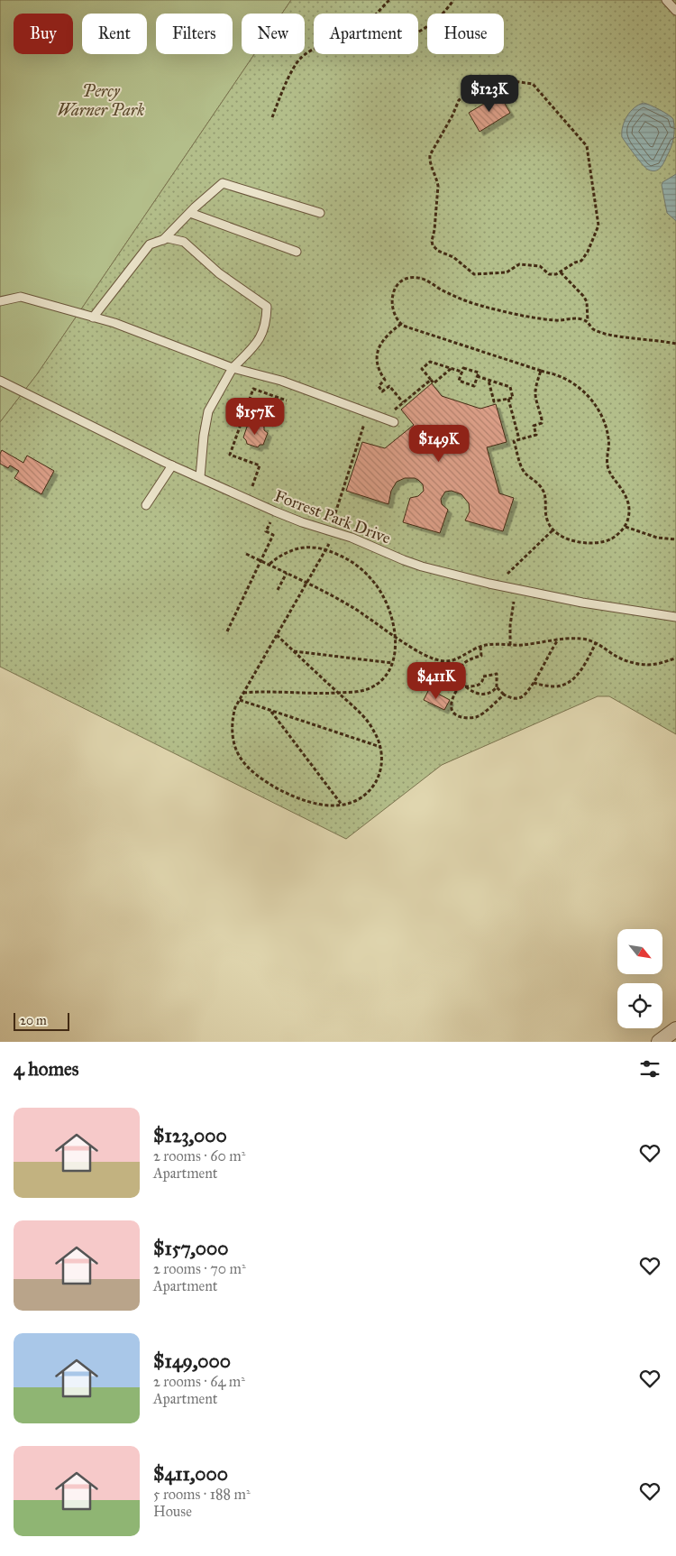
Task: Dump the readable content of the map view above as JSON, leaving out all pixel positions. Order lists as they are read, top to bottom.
{
  "streets": {
    "lane": ["Forrest Park Drive"]
  },
  "parks": ["Percy Warner Park"],
  "scale_bar": "20 m",
  "north": "bottom right",
  "page": {
    "chip": [
      "Buy",
      "Rent",
      "Filters",
      "New",
      "Apartment",
      "House"
    ],
    "price": [
      "$123K",
      "$157K",
      "$149K",
      "$411K"
    ],
    "scale": "20 m",
    "heading": "4 homes",
    "list": [
      {
        "name": "$123,000",
        "note": "2 rooms · 60 m² · Apartment"
      },
      {
        "name": "$157,000",
        "note": "2 rooms · 70 m² · Apartment"
      },
      {
        "name": "$149,000",
        "note": "2 rooms · 64 m² · Apartment"
      },
      {
        "name": "$411,000",
        "note": "5 rooms · 188 m² · House"
      }
    ]
  }
}
